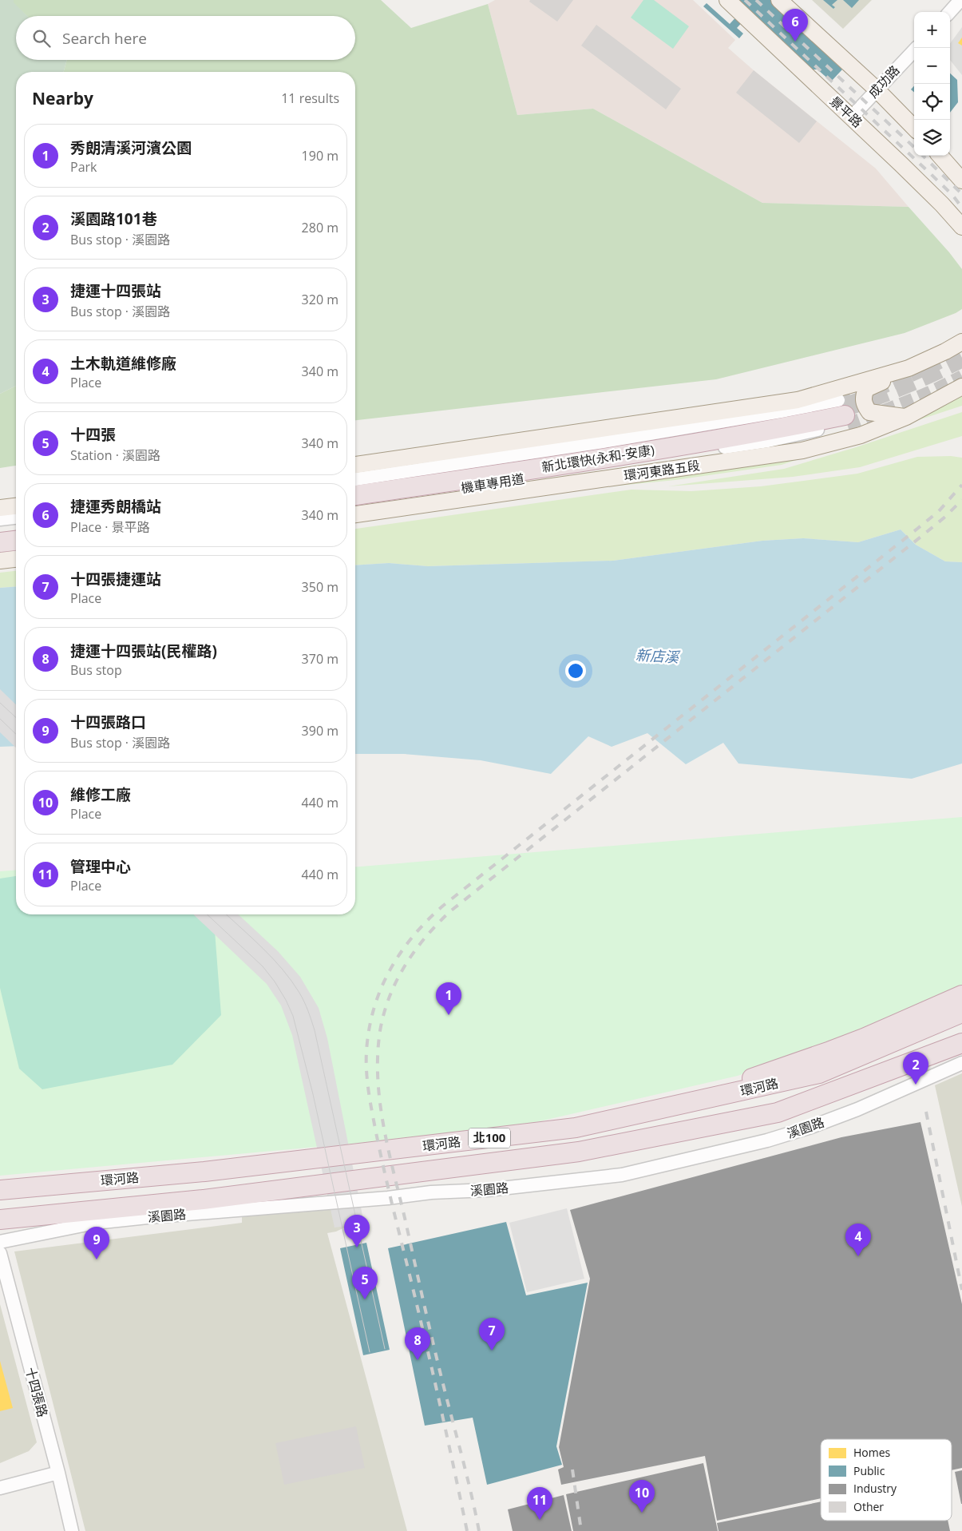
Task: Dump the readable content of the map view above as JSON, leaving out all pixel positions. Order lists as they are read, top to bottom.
{
  "streets": {
    "highway": ["新北環快(永和-安康)", "環河路", "北100"],
    "main road": ["景平路", "環河東路五段"],
    "street": [
      "成功路",
      "機車專用道",
      "溪園路",
      "十四張路"
    ]
  },
  "crossings": [
    ["成功路", "景平路"],
    ["新北環快(永和-安康)", "機車專用道"]
  ],
  "water": ["新店溪"],
  "legend": [
    "Homes",
    "Public",
    "Industry",
    "Other"
  ],
  "page": {
    "pins": [
      "6",
      "1",
      "2",
      "3",
      "4",
      "9",
      "5",
      "7",
      "8",
      "10",
      "11"
    ],
    "map_buttons": ["+", "−"],
    "search": "Search here",
    "heading": ["Nearby", "11 results"],
    "list": [
      {
        "mark": "1",
        "name": "秀朗清溪河濱公園",
        "note": "Park",
        "value": "190 m"
      },
      {
        "mark": "2",
        "name": "溪園路101巷",
        "note": "Bus stop · 溪園路",
        "value": "280 m"
      },
      {
        "mark": "3",
        "name": "捷運十四張站",
        "note": "Bus stop · 溪園路",
        "value": "320 m"
      },
      {
        "mark": "4",
        "name": "土木軌道維修廠",
        "note": "Place",
        "value": "340 m"
      },
      {
        "mark": "5",
        "name": "十四張",
        "note": "Station · 溪園路",
        "value": "340 m"
      },
      {
        "mark": "6",
        "name": "捷運秀朗橋站",
        "note": "Place · 景平路",
        "value": "340 m"
      },
      {
        "mark": "7",
        "name": "十四張捷運站",
        "note": "Place",
        "value": "350 m"
      },
      {
        "mark": "8",
        "name": "捷運十四張站(民權路)",
        "note": "Bus stop",
        "value": "370 m"
      },
      {
        "mark": "9",
        "name": "十四張路口",
        "note": "Bus stop · 溪園路",
        "value": "390 m"
      },
      {
        "mark": "10",
        "name": "維修工廠",
        "note": "Place",
        "value": "440 m"
      },
      {
        "mark": "11",
        "name": "管理中心",
        "note": "Place",
        "value": "440 m"
      }
    ]
  }
}
